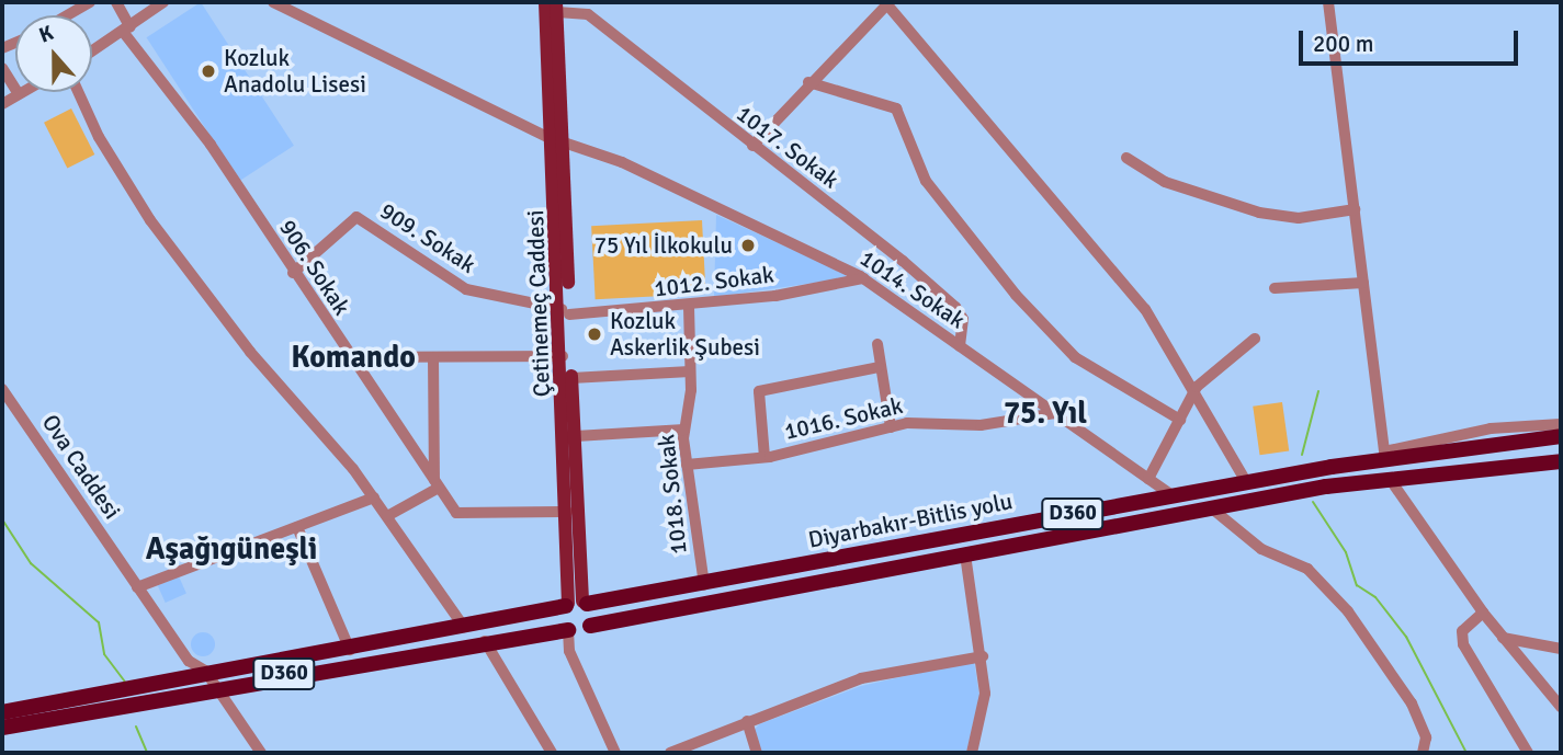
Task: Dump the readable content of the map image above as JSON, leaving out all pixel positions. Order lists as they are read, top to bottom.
{
  "streets": {
    "highway": ["D360", "Diyarbakır-Bitlis yolu"],
    "main road": ["Çetinemeç Caddesi"],
    "street": [
      "1017. Sokak",
      "909. Sokak",
      "906. Sokak",
      "1012. Sokak",
      "1014. Sokak",
      "1016. Sokak",
      "Ova Caddesi",
      "1018. Sokak"
    ]
  },
  "crossings": [
    ["1017. Sokak", "1014. Sokak"],
    ["1017. Sokak", "Çetinemeç Caddesi"],
    ["909. Sokak", "906. Sokak"],
    ["909. Sokak", "1012. Sokak"],
    ["909. Sokak", "Çetinemeç Caddesi"],
    ["906. Sokak", "Çetinemeç Caddesi"],
    ["1012. Sokak", "1014. Sokak"],
    ["1012. Sokak", "Çetinemeç Caddesi"],
    ["1012. Sokak", "1018. Sokak"],
    ["1014. Sokak", "Çetinemeç Caddesi"],
    ["1014. Sokak", "1016. Sokak"],
    ["1014. Sokak", "Diyarbakır-Bitlis yolu"],
    ["Çetinemeç Caddesi", "Diyarbakır-Bitlis yolu"],
    ["1016. Sokak", "1018. Sokak"],
    ["Ova Caddesi", "D360"],
    ["Ova Caddesi", "Diyarbakır-Bitlis yolu"],
    ["1018. Sokak", "Diyarbakır-Bitlis yolu"],
    ["D360", "Diyarbakır-Bitlis yolu"]
  ],
  "districts": ["Komando", "75. Yıl", "Aşağıgüneşli"],
  "places": ["Kozluk Anadolu Lisesi", "75 Yıl İlkokulu", "Kozluk Askerlik Şubesi"],
  "scale_bar": "200 m",
  "north": "top"
}
